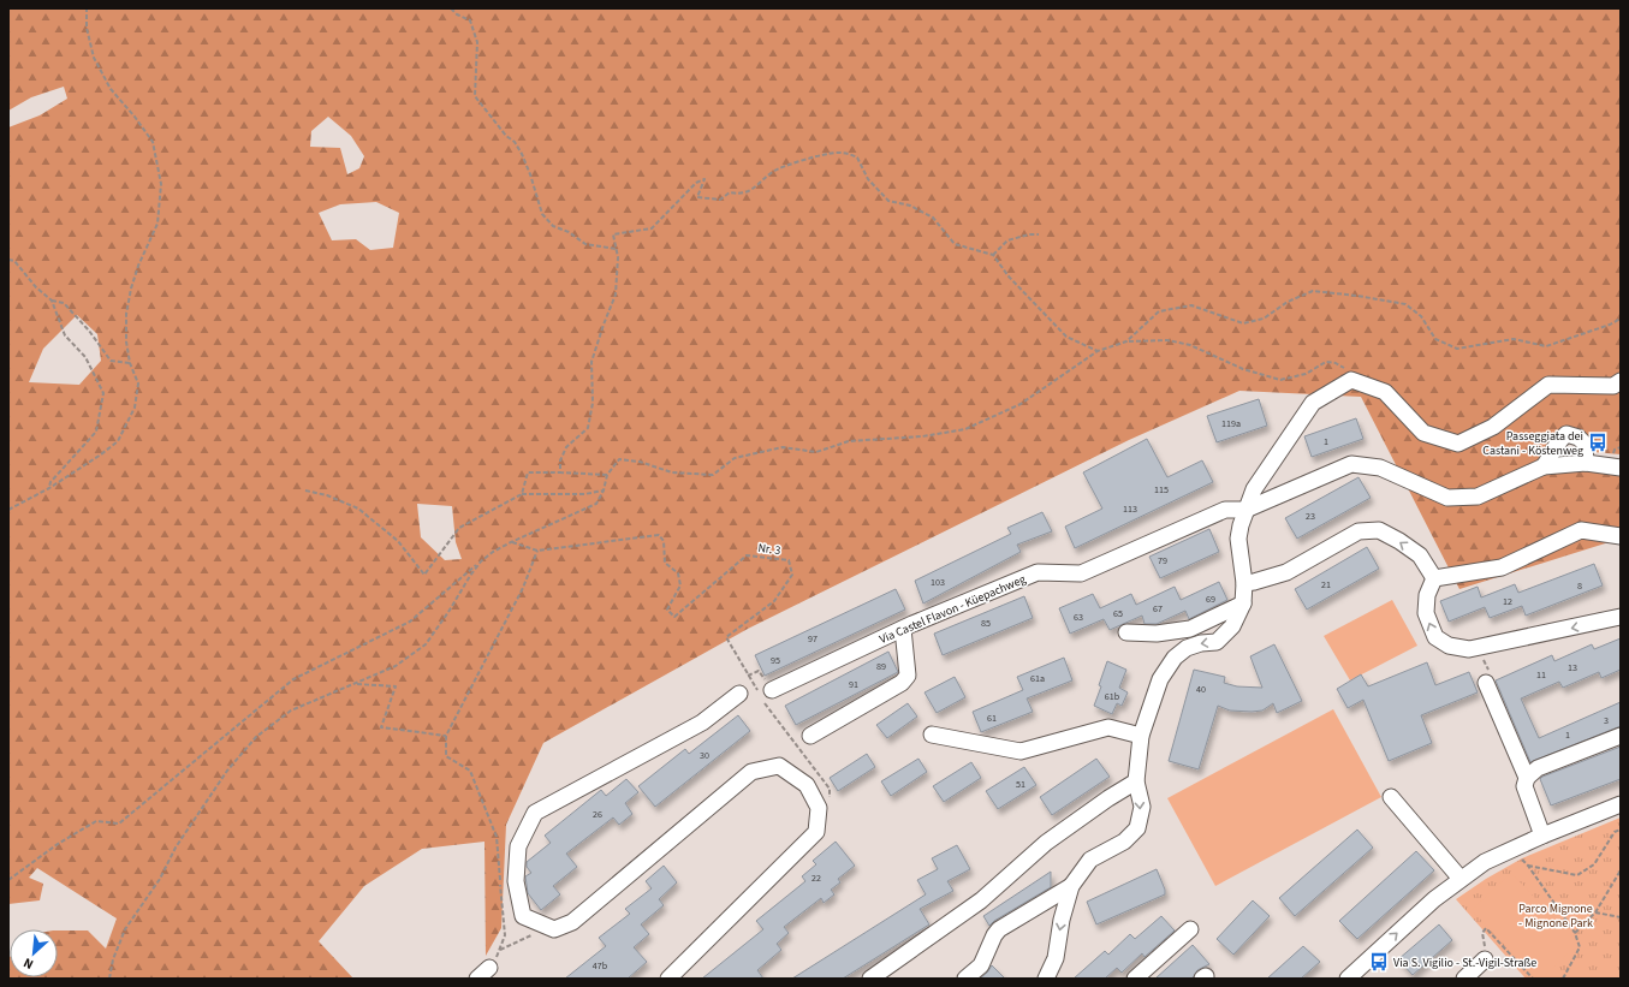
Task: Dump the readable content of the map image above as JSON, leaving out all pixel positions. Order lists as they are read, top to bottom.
{
  "streets": {
    "street": ["Via Castel Flavon - Küepachweg"],
    "path": ["Nr. 3"]
  },
  "parks": ["Parco Mignone - Mignone Park"],
  "places": {
    "bus stop": ["Passeggiata dei Castani - Köstenweg", "Via S. Vigilio - St.-Vigil-Straße"]
  },
  "house_numbers": [
    "119a",
    "1",
    "115",
    "113",
    "23",
    "79",
    "103",
    "21",
    "8",
    "69",
    "12",
    "67",
    "65",
    "63",
    "85",
    "97",
    "95",
    "89",
    "13",
    "11",
    "61a",
    "91",
    "40",
    "61b",
    "61",
    "3",
    "1",
    "30",
    "51",
    "26",
    "22",
    "47b"
  ],
  "north": "bottom left"
}
